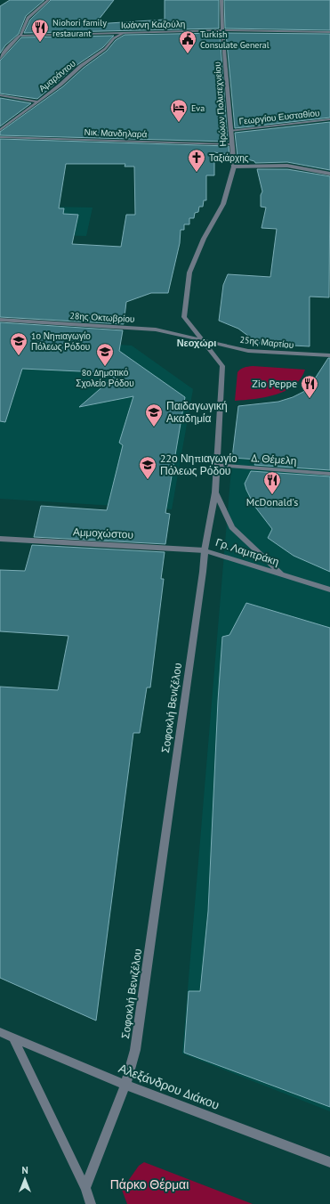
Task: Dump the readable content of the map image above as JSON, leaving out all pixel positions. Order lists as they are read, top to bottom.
{
  "streets": {
    "street": [
      "Ιωάννη Καζούλη",
      "Αμαράντου",
      "Ηρώων Πολυτεχνείου",
      "Γεωργίου Ευσταθίου",
      "Νικ. Μανδηλαρά",
      "28ης Οκτωβρίου",
      "25ης Μαρτίου",
      "Δ. Θέμελη",
      "Αμμοχώστου",
      "Γρ. Λαμπράκη",
      "Σοφοκλή Βενιζέλου",
      "Αλεξάνδρου Διάκου"
    ]
  },
  "crossings": [
    ["Ιωάννη Καζούλη", "Αμαράντου"],
    ["Ιωάννη Καζούλη", "Ηρώων Πολυτεχνείου"],
    ["Ηρώων Πολυτεχνείου", "Γεωργίου Ευσταθίου"],
    ["Ηρώων Πολυτεχνείου", "Νικ. Μανδηλαρά"],
    ["Ηρώων Πολυτεχνείου", "28ης Οκτωβρίου"],
    ["Ηρώων Πολυτεχνείου", "25ης Μαρτίου"],
    ["Ηρώων Πολυτεχνείου", "Σοφοκλή Βενιζέλου"],
    ["28ης Οκτωβρίου", "25ης Μαρτίου"],
    ["28ης Οκτωβρίου", "Σοφοκλή Βενιζέλου"],
    ["25ης Μαρτίου", "Σοφοκλή Βενιζέλου"],
    ["Δ. Θέμελη", "Σοφοκλή Βενιζέλου"],
    ["Αμμοχώστου", "Γρ. Λαμπράκη"],
    ["Αμμοχώστου", "Σοφοκλή Βενιζέλου"],
    ["Γρ. Λαμπράκη", "Σοφοκλή Βενιζέλου"],
    ["Σοφοκλή Βενιζέλου", "Αλεξάνδρου Διάκου"]
  ],
  "districts": ["Νεοχώρι"],
  "parks": ["Πάρκο Θέρμαι"],
  "places": {
    "restaurant": ["Niohori family restaurant", "Zio Peppe", "McDonald's"],
    "public building": ["Turkish Consulate General"],
    "hotel": ["Eva"],
    "church": ["Ταξιάρχης"],
    "school or university": [
      "1ο Νηπιαγωγίο Πόλεως Ρόδου",
      "8ο Δημοτικό Σχολείο Ρόδου",
      "Παιδαγωγική Ακαδημία",
      "22ο Νηπιαγωγίο Πόλεως Ρόδου"
    ]
  },
  "north": "top"
}
